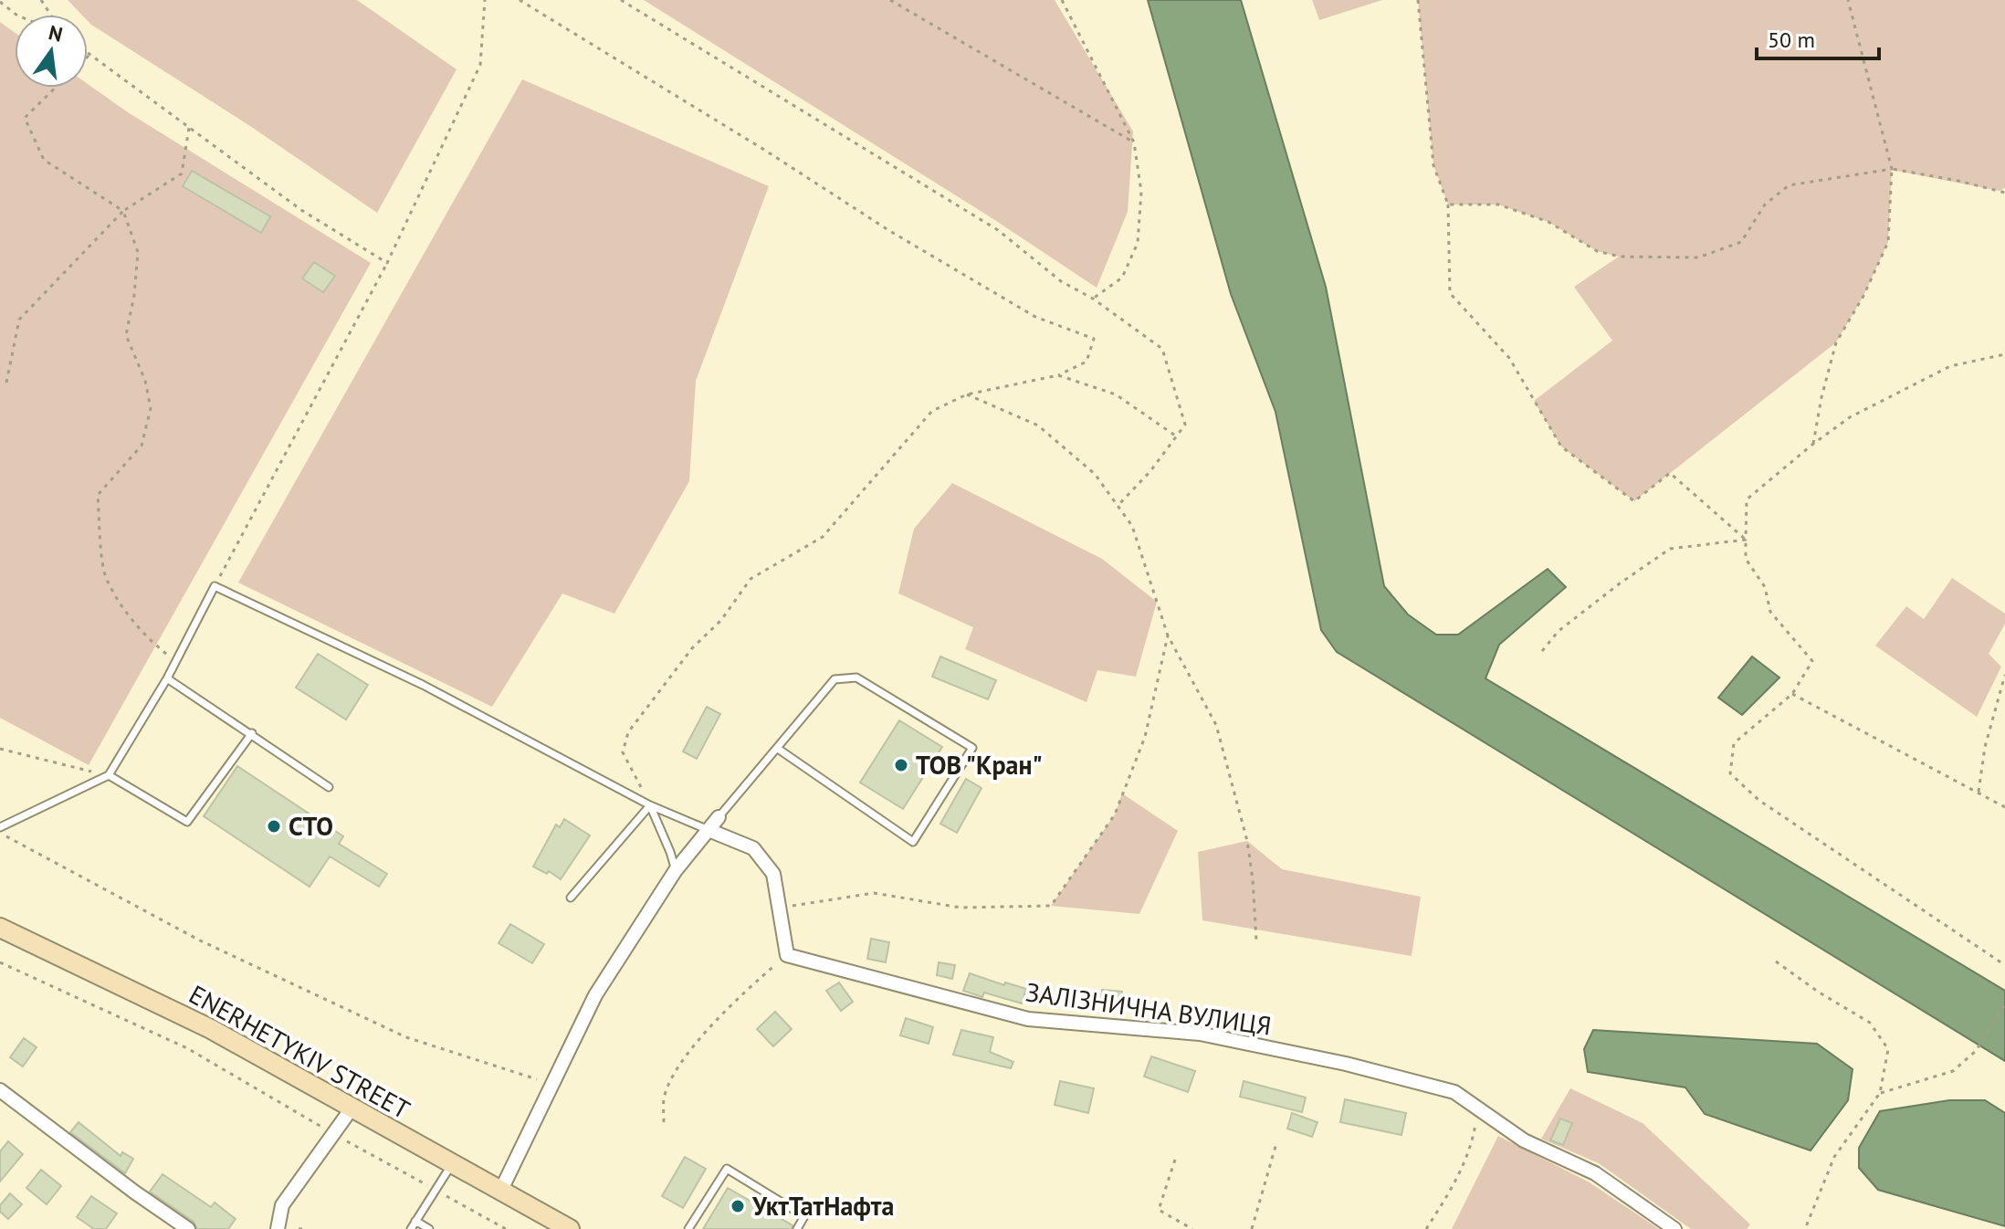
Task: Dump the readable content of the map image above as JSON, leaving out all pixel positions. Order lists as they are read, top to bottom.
{
  "streets": {
    "main road": ["ENERHETYKIV STREET"],
    "street": ["ЗАЛІЗНИЧНА ВУЛИЦЯ"]
  },
  "places": ["ТОВ \"Кран\"", "СТО", "УктТатНафта"],
  "scale_bar": "50 m",
  "north": "top"
}
